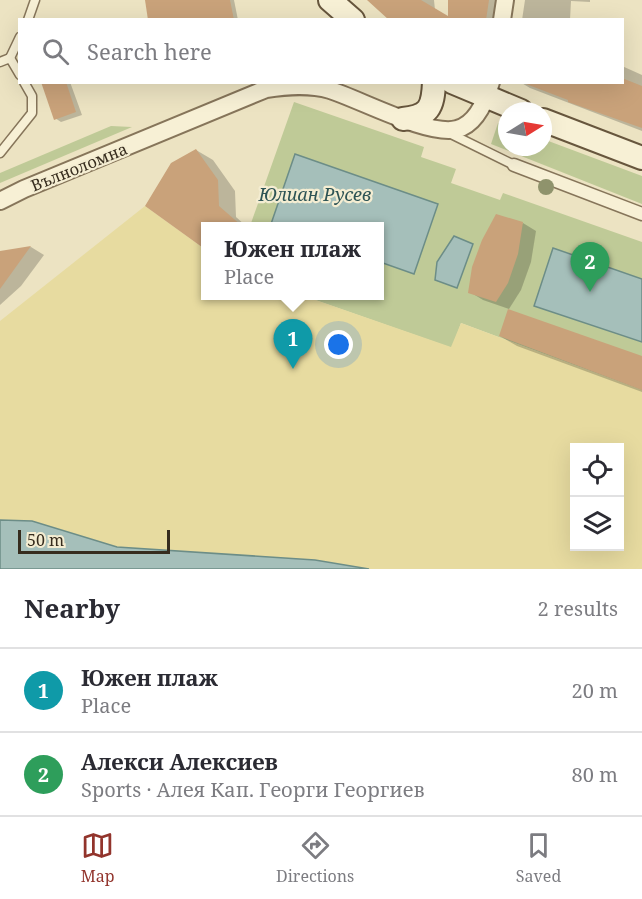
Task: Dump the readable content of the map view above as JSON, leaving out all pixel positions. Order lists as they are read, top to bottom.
{
  "streets": {
    "street": ["Вълноломна"]
  },
  "water": ["Юлиан Русев"],
  "scale_bar": "50 m",
  "north": "right",
  "page": {
    "search": "Search here",
    "popup": ["Южен плаж", "Place"],
    "pins": ["2", "1"],
    "scale": "50 m",
    "heading": ["Nearby", "2 results"],
    "list": [
      {
        "mark": "1",
        "name": "Южен плаж",
        "note": "Place",
        "value": "20 m"
      },
      {
        "mark": "2",
        "name": "Алекси Алексиев",
        "note": "Sports · Алея Кап. Георги Георгиев",
        "value": "80 m"
      }
    ],
    "nav": ["Map", "Directions", "Saved"]
  }
}
